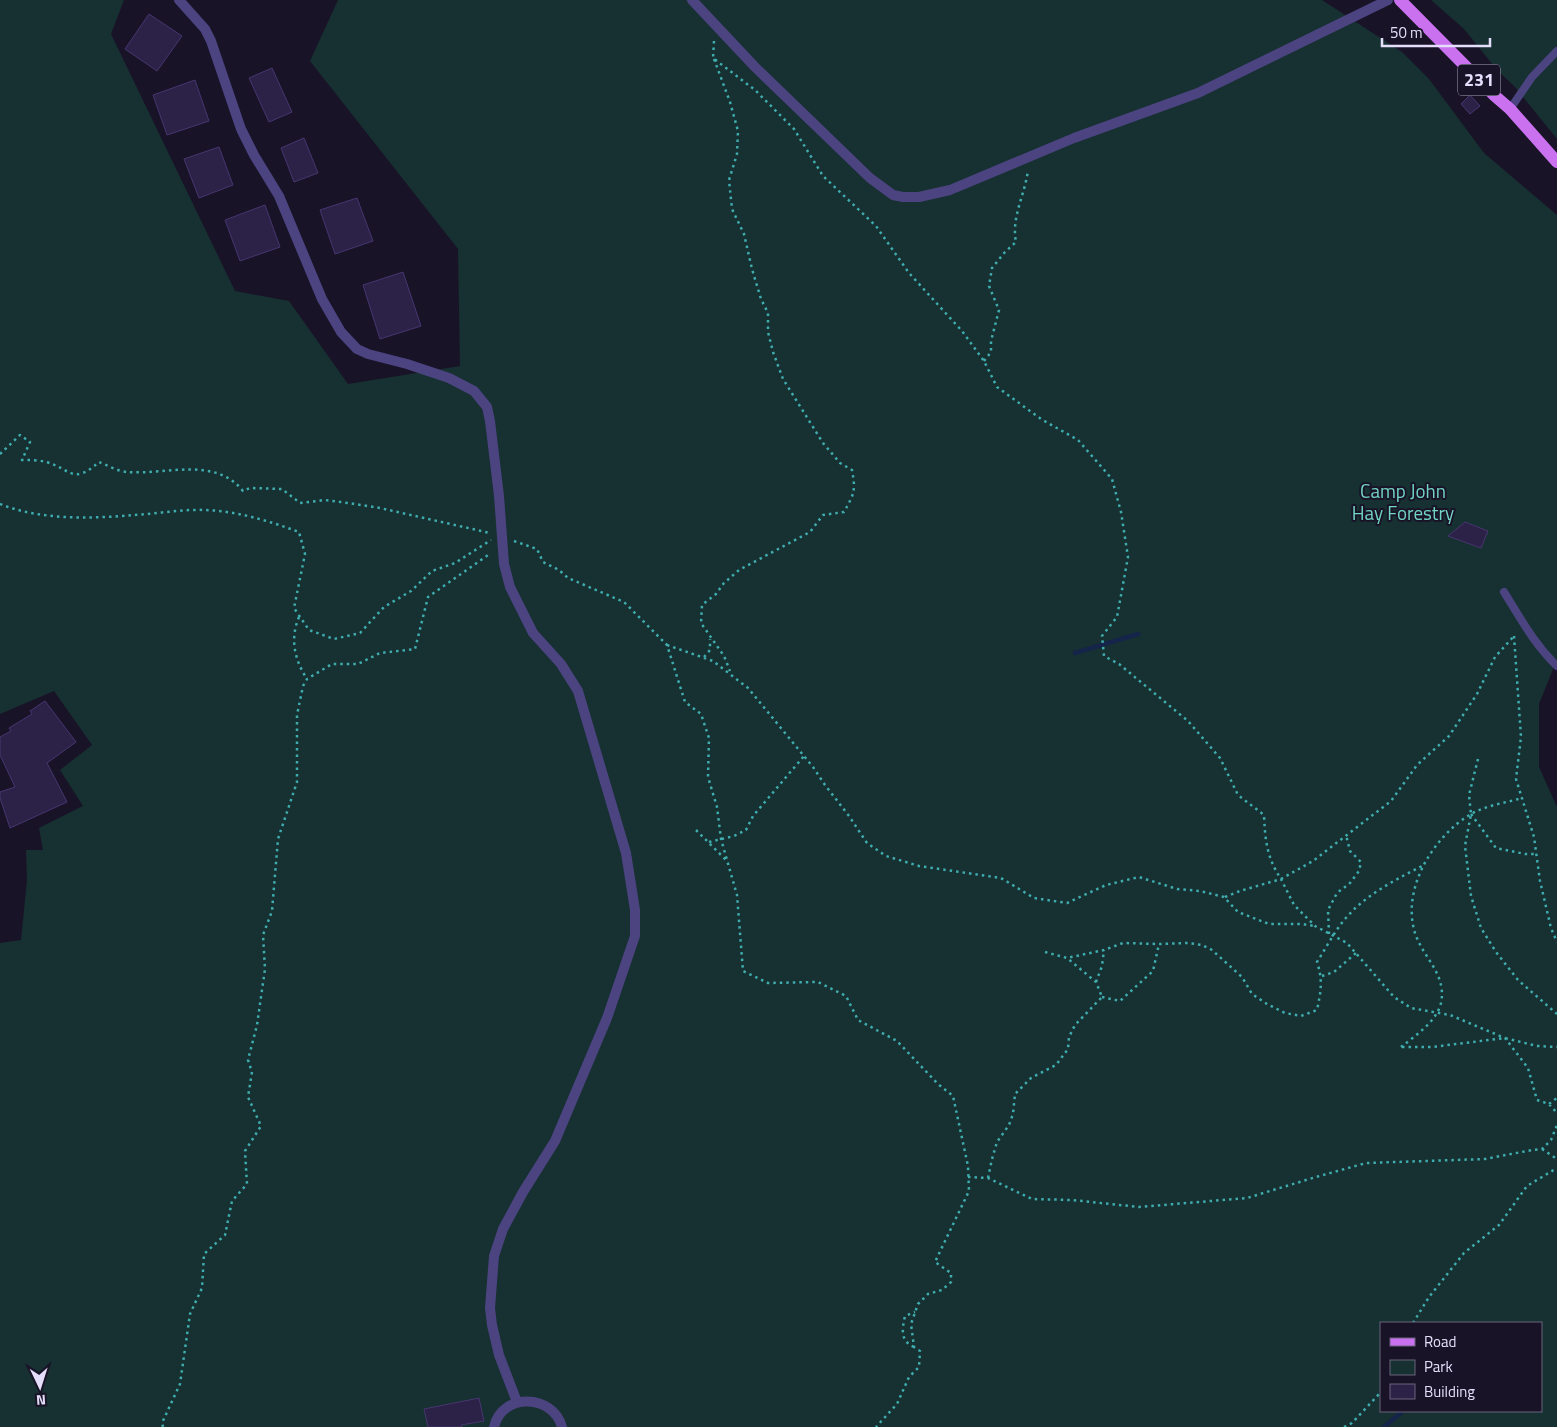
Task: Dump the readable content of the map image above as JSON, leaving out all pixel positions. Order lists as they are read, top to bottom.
{
  "streets": {
    "main road": ["231"]
  },
  "parks": ["Camp John Hay Forestry"],
  "legend": ["Road", "Park", "Building"],
  "scale_bar": "50 m",
  "north": "bottom"
}
